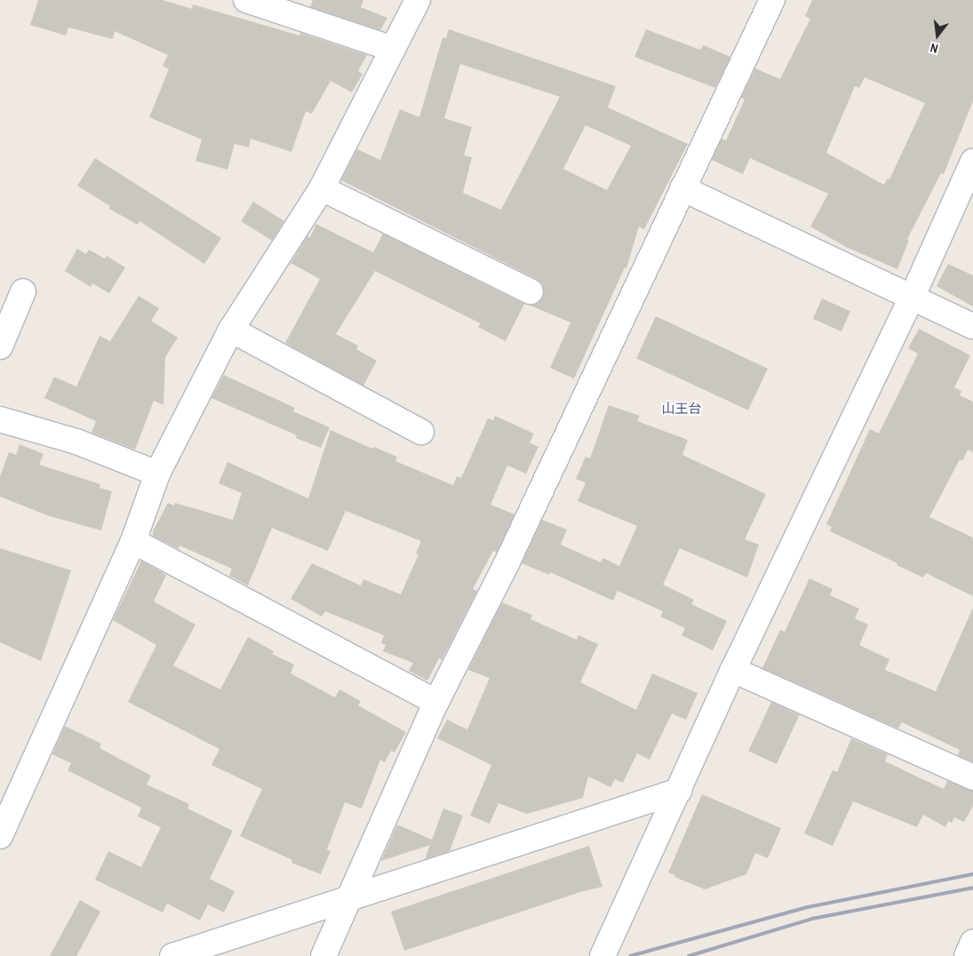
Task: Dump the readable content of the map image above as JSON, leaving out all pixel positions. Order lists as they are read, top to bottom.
{
  "districts": ["山王台"],
  "north": "bottom"
}
